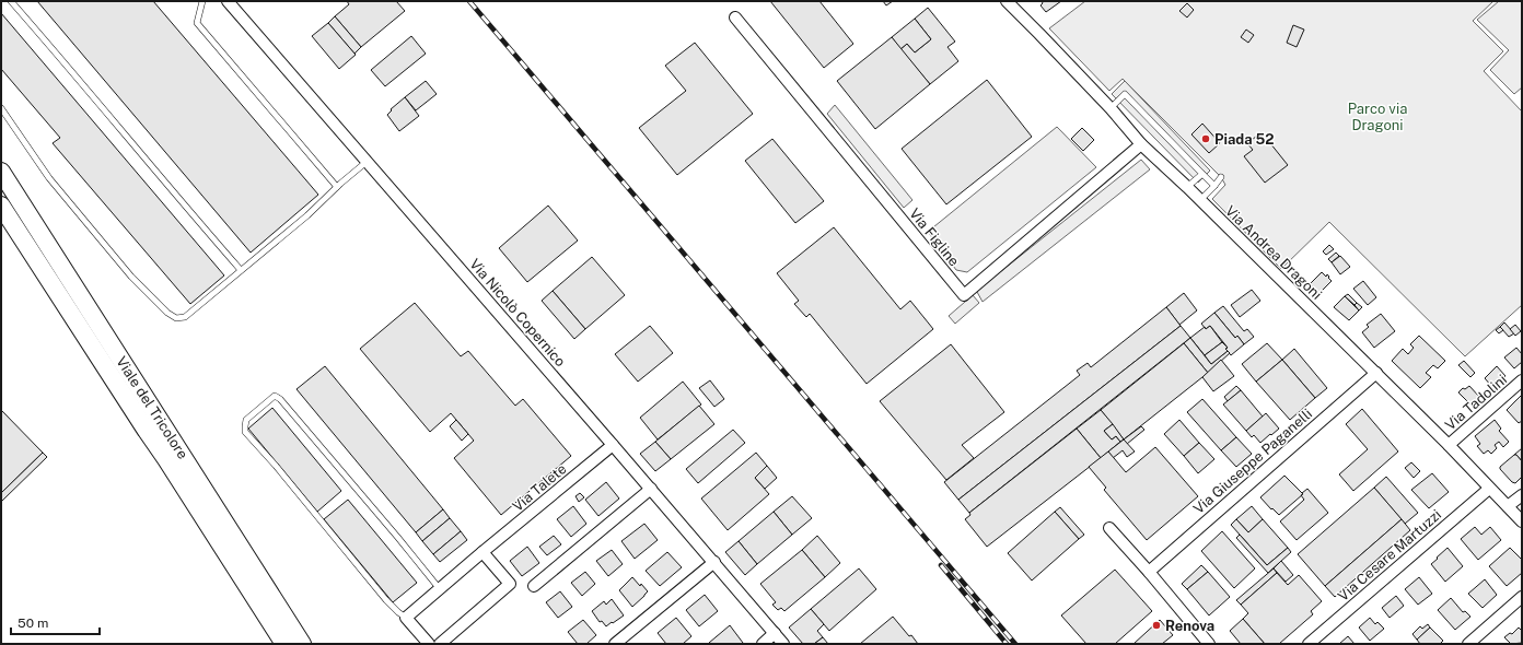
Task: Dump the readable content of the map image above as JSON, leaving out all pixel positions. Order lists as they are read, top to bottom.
{
  "streets": {
    "highway": ["Viale del Tricolore"],
    "street": [
      "Via Figline",
      "Via Andrea Dragoni",
      "Via Nicolò Copernico",
      "Via Tadolini",
      "Via Giuseppe Paganelli",
      "Via Talete",
      "Via Cesare Martuzzi"
    ]
  },
  "crossings": [
    ["Via Figline", "Via Andrea Dragoni"],
    ["Via Andrea Dragoni", "Via Tadolini"],
    ["Via Andrea Dragoni", "Via Giuseppe Paganelli"],
    ["Via Andrea Dragoni", "Via Cesare Martuzzi"],
    ["Via Nicolò Copernico", "Via Talete"]
  ],
  "parks": ["Parco via Dragoni"],
  "places": ["Piada 52", "Renova"],
  "scale_bar": "50 m"
}
